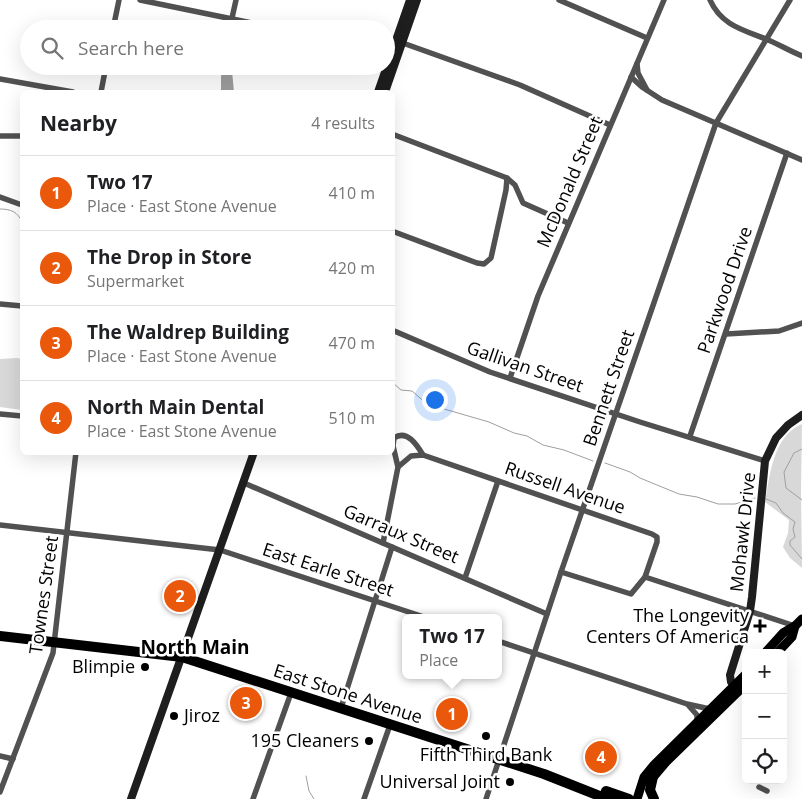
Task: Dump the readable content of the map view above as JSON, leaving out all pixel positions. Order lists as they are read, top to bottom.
{
  "streets": {
    "highway": ["East Stone Avenue"],
    "street": [
      "McDonald Street",
      "Parkwood Drive",
      "Gallivan Street",
      "Bennett Street",
      "Russell Avenue",
      "Mohawk Drive",
      "Garraux Street",
      "East Earle Street",
      "Townes Street"
    ]
  },
  "crossings": [
    ["McDonald Street", "Gallivan Street"],
    ["Parkwood Drive", "Gallivan Street"],
    ["Gallivan Street", "Bennett Street"],
    ["Gallivan Street", "Mohawk Drive"],
    ["Bennett Street", "Russell Avenue"],
    ["Bennett Street", "Garraux Street"],
    ["Bennett Street", "East Stone Avenue"],
    ["East Earle Street", "Townes Street"],
    ["Townes Street", "East Stone Avenue"]
  ],
  "districts": ["North Main"],
  "places": {
    "health": ["The Longevity Centers Of America"],
    "other": [
      "Blimpie",
      "Jiroz",
      "Fifth Third Bank",
      "195 Cleaners",
      "Universal Joint"
    ]
  },
  "page": {
    "search": "Search here",
    "heading": ["Nearby", "4 results"],
    "list": [
      {
        "mark": "1",
        "name": "Two 17",
        "note": "Place · East Stone Avenue",
        "value": "410 m"
      },
      {
        "mark": "2",
        "name": "The Drop in Store",
        "note": "Supermarket",
        "value": "420 m"
      },
      {
        "mark": "3",
        "name": "The Waldrep Building",
        "note": "Place · East Stone Avenue",
        "value": "470 m"
      },
      {
        "mark": "4",
        "name": "North Main Dental",
        "note": "Place · East Stone Avenue",
        "value": "510 m"
      }
    ],
    "pins": [
      "2",
      "3",
      "1",
      "4"
    ],
    "popup": ["Two 17", "Place"],
    "map_buttons": ["+", "−"]
  }
}
